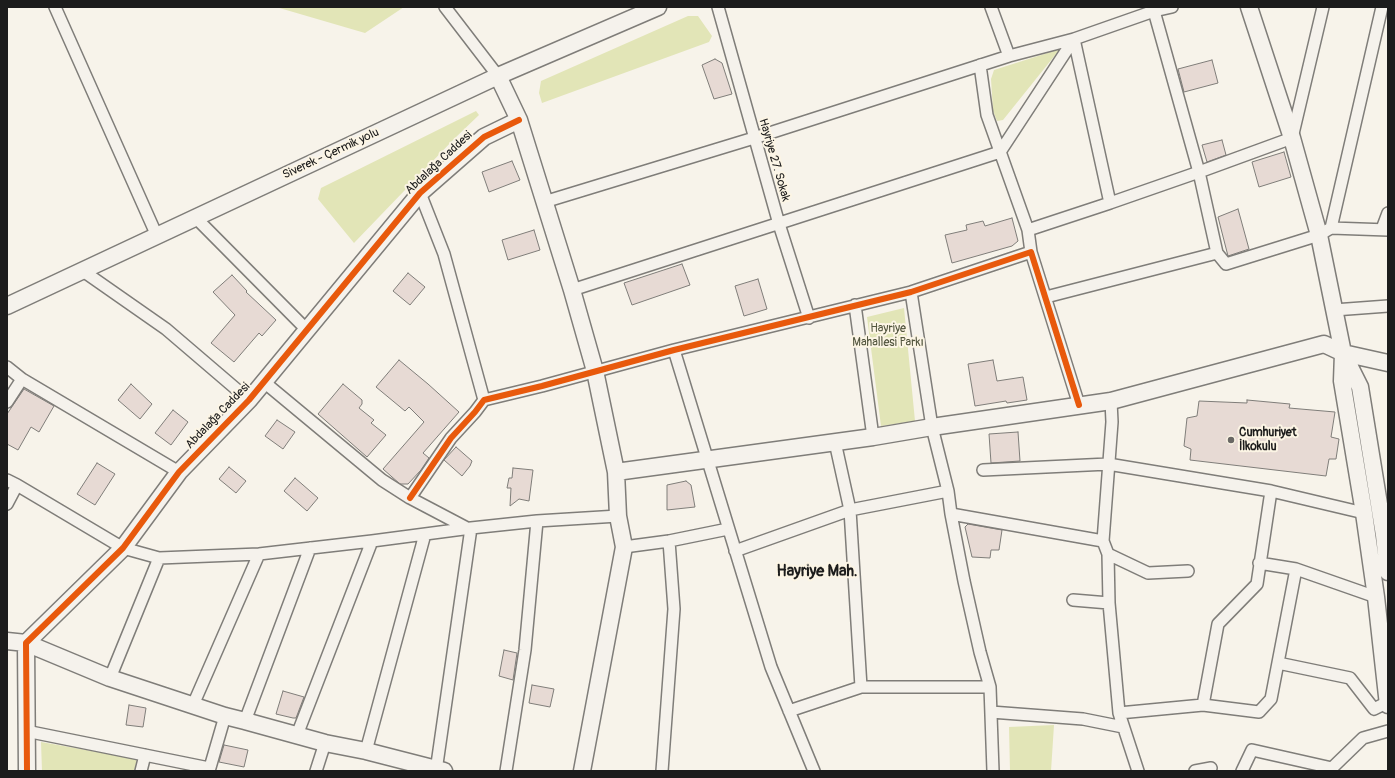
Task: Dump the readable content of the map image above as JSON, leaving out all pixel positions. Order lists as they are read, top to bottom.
{
  "streets": {
    "street": ["Siverek - Çermik yolu", "Hayriye 27. Sokak", "Abdalağa Caddesi"]
  },
  "districts": ["Hayriye Mah."],
  "parks": ["Hayriye Mahallesi Parkı"],
  "places": ["Cumhuriyet İlkokulu"]
}
